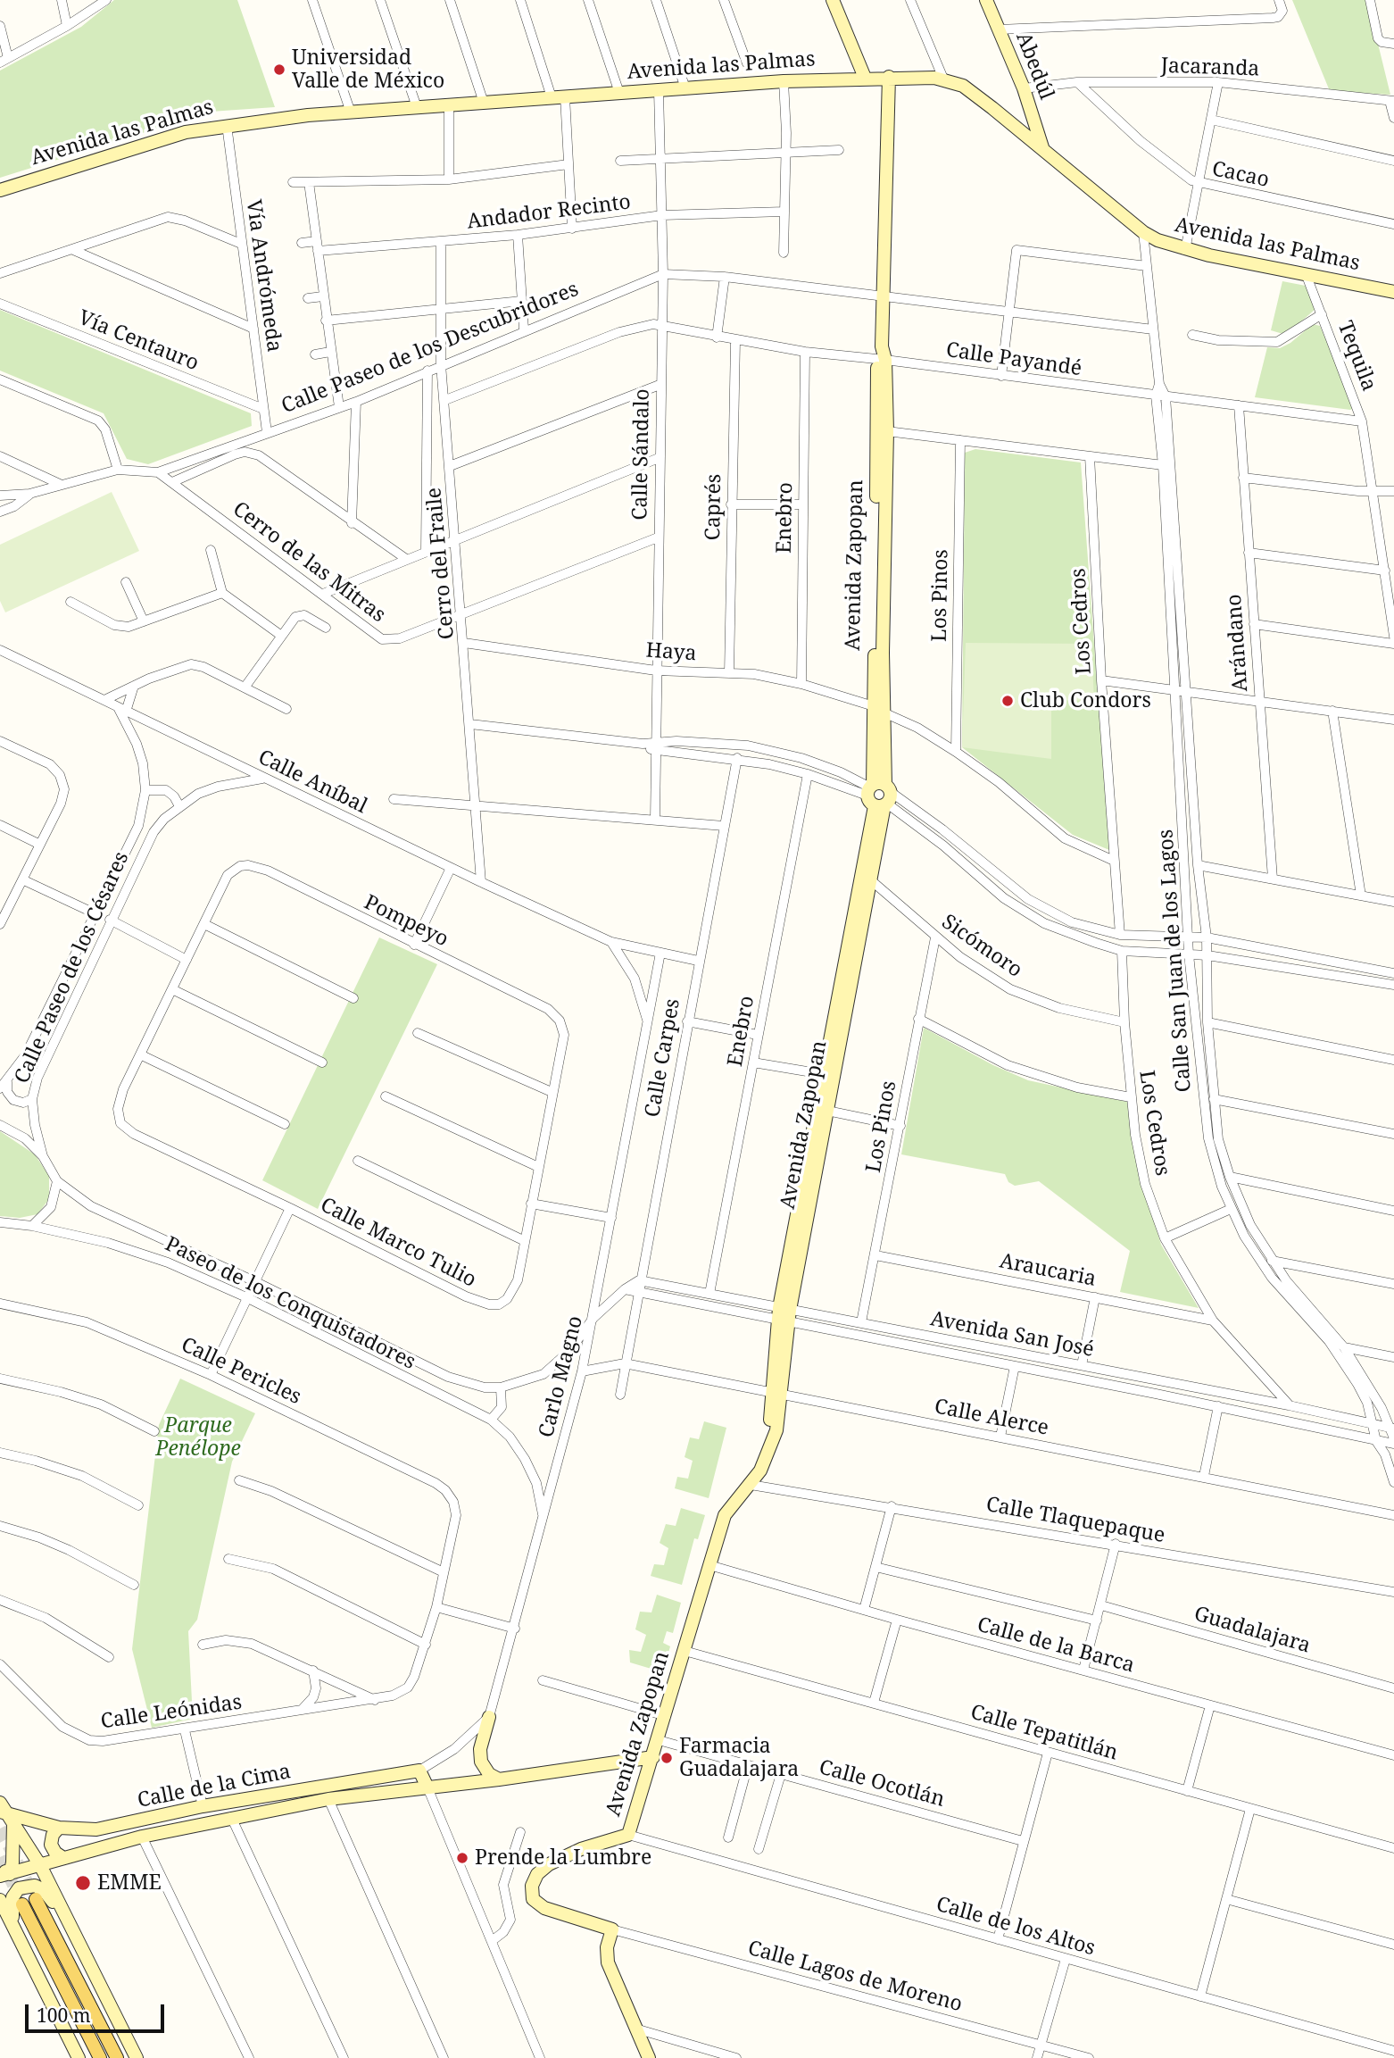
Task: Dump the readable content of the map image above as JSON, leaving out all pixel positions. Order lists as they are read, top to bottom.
{
  "streets": {
    "street": [
      "Avenida las Palmas",
      "Abedúl",
      "Jacaranda",
      "Cacao",
      "Andador Recinto",
      "Vía Andrómeda",
      "Vía Centauro",
      "Calle Paseo de los Descubridores",
      "Tequila",
      "Calle Payandé",
      "Calle Sándalo",
      "Caprés",
      "Enebro",
      "Cerro de las Mitras",
      "Cerro del Fraile",
      "Avenida Zapopan",
      "Los Pinos",
      "Los Cedros",
      "Arándano",
      "Haya",
      "Calle Aníbal",
      "Pompeyo",
      "Sicómoro",
      "Calle San Juan de los Lagos",
      "Calle Paseo de los Césares",
      "Calle Carpes",
      "Calle Marco Tulio",
      "Araucaria",
      "Paseo de los Conquistadores",
      "Avenida San José",
      "Calle Pericles",
      "Carlo Magno",
      "Calle Alerce",
      "Calle Tlaquepaque",
      "Guadalajara",
      "Calle de la Barca",
      "Calle Leónidas",
      "Calle Tepatitlán",
      "Calle Ocotlán",
      "Calle de la Cima",
      "Calle de los Altos",
      "Calle Lagos de Moreno"
    ]
  },
  "crossings": [
    ["Avenida las Palmas", "Abedúl"],
    ["Avenida las Palmas", "Vía Andrómeda"],
    ["Avenida las Palmas", "Tequila"],
    ["Avenida las Palmas", "Calle Sándalo"],
    ["Avenida las Palmas", "Avenida Zapopan"],
    ["Avenida las Palmas", "Calle San Juan de los Lagos"],
    ["Abedúl", "Jacaranda"],
    ["Jacaranda", "Cacao"],
    ["Andador Recinto", "Calle Sándalo"],
    ["Andador Recinto", "Cerro del Fraile"],
    ["Vía Andrómeda", "Vía Centauro"],
    ["Vía Andrómeda", "Calle Paseo de los Descubridores"],
    ["Calle Paseo de los Descubridores", "Calle Sándalo"],
    ["Calle Paseo de los Descubridores", "Cerro de las Mitras"],
    ["Calle Paseo de los Descubridores", "Cerro del Fraile"],
    ["Tequila", "Calle Payandé"],
    ["Calle Payandé", "Calle Sándalo"],
    ["Calle Payandé", "Caprés"],
    ["Calle Payandé", "Enebro"],
    ["Calle Payandé", "Cerro del Fraile"],
    ["Calle Payandé", "Avenida Zapopan"],
    ["Calle Payandé", "Arándano"],
    ["Calle Payandé", "Calle San Juan de los Lagos"],
    ["Calle Sándalo", "Cerro de las Mitras"],
    ["Calle Sándalo", "Haya"],
    ["Caprés", "Haya"],
    ["Enebro", "Haya"],
    ["Enebro", "Avenida San José"],
    ["Cerro de las Mitras", "Cerro del Fraile"],
    ["Cerro del Fraile", "Haya"],
    ["Cerro del Fraile", "Calle Aníbal"],
    ["Avenida Zapopan", "Haya"],
    ["Avenida Zapopan", "Sicómoro"],
    ["Avenida Zapopan", "Avenida San José"],
    ["Avenida Zapopan", "Calle Alerce"],
    ["Avenida Zapopan", "Calle Tlaquepaque"],
    ["Avenida Zapopan", "Calle de la Barca"],
    ["Avenida Zapopan", "Calle Tepatitlán"],
    ["Avenida Zapopan", "Calle Ocotlán"],
    ["Avenida Zapopan", "Calle de la Cima"],
    ["Avenida Zapopan", "Calle de los Altos"],
    ["Avenida Zapopan", "Calle Lagos de Moreno"],
    ["Los Pinos", "Haya"],
    ["Los Pinos", "Sicómoro"],
    ["Los Pinos", "Araucaria"],
    ["Los Pinos", "Avenida San José"],
    ["Los Cedros", "Haya"],
    ["Los Cedros", "Sicómoro"],
    ["Los Cedros", "Araucaria"],
    ["Los Cedros", "Avenida San José"],
    ["Calle Aníbal", "Calle Paseo de los Césares"],
    ["Calle Aníbal", "Calle Carpes"],
    ["Calle Aníbal", "Carlo Magno"],
    ["Pompeyo", "Calle Marco Tulio"],
    ["Calle San Juan de los Lagos", "Avenida San José"],
    ["Calle Paseo de los Césares", "Paseo de los Conquistadores"],
    ["Calle Carpes", "Avenida San José"],
    ["Calle Carpes", "Calle Alerce"],
    ["Paseo de los Conquistadores", "Carlo Magno"],
    ["Calle Pericles", "Calle Leónidas"],
    ["Carlo Magno", "Calle Alerce"]
  ],
  "parks": ["Parque Penélope"],
  "places": [
    "Universidad Valle de México",
    "Club Condors",
    "Farmacia Guadalajara",
    "Prende la Lumbre",
    "EMME"
  ],
  "scale_bar": "100 m"
}
